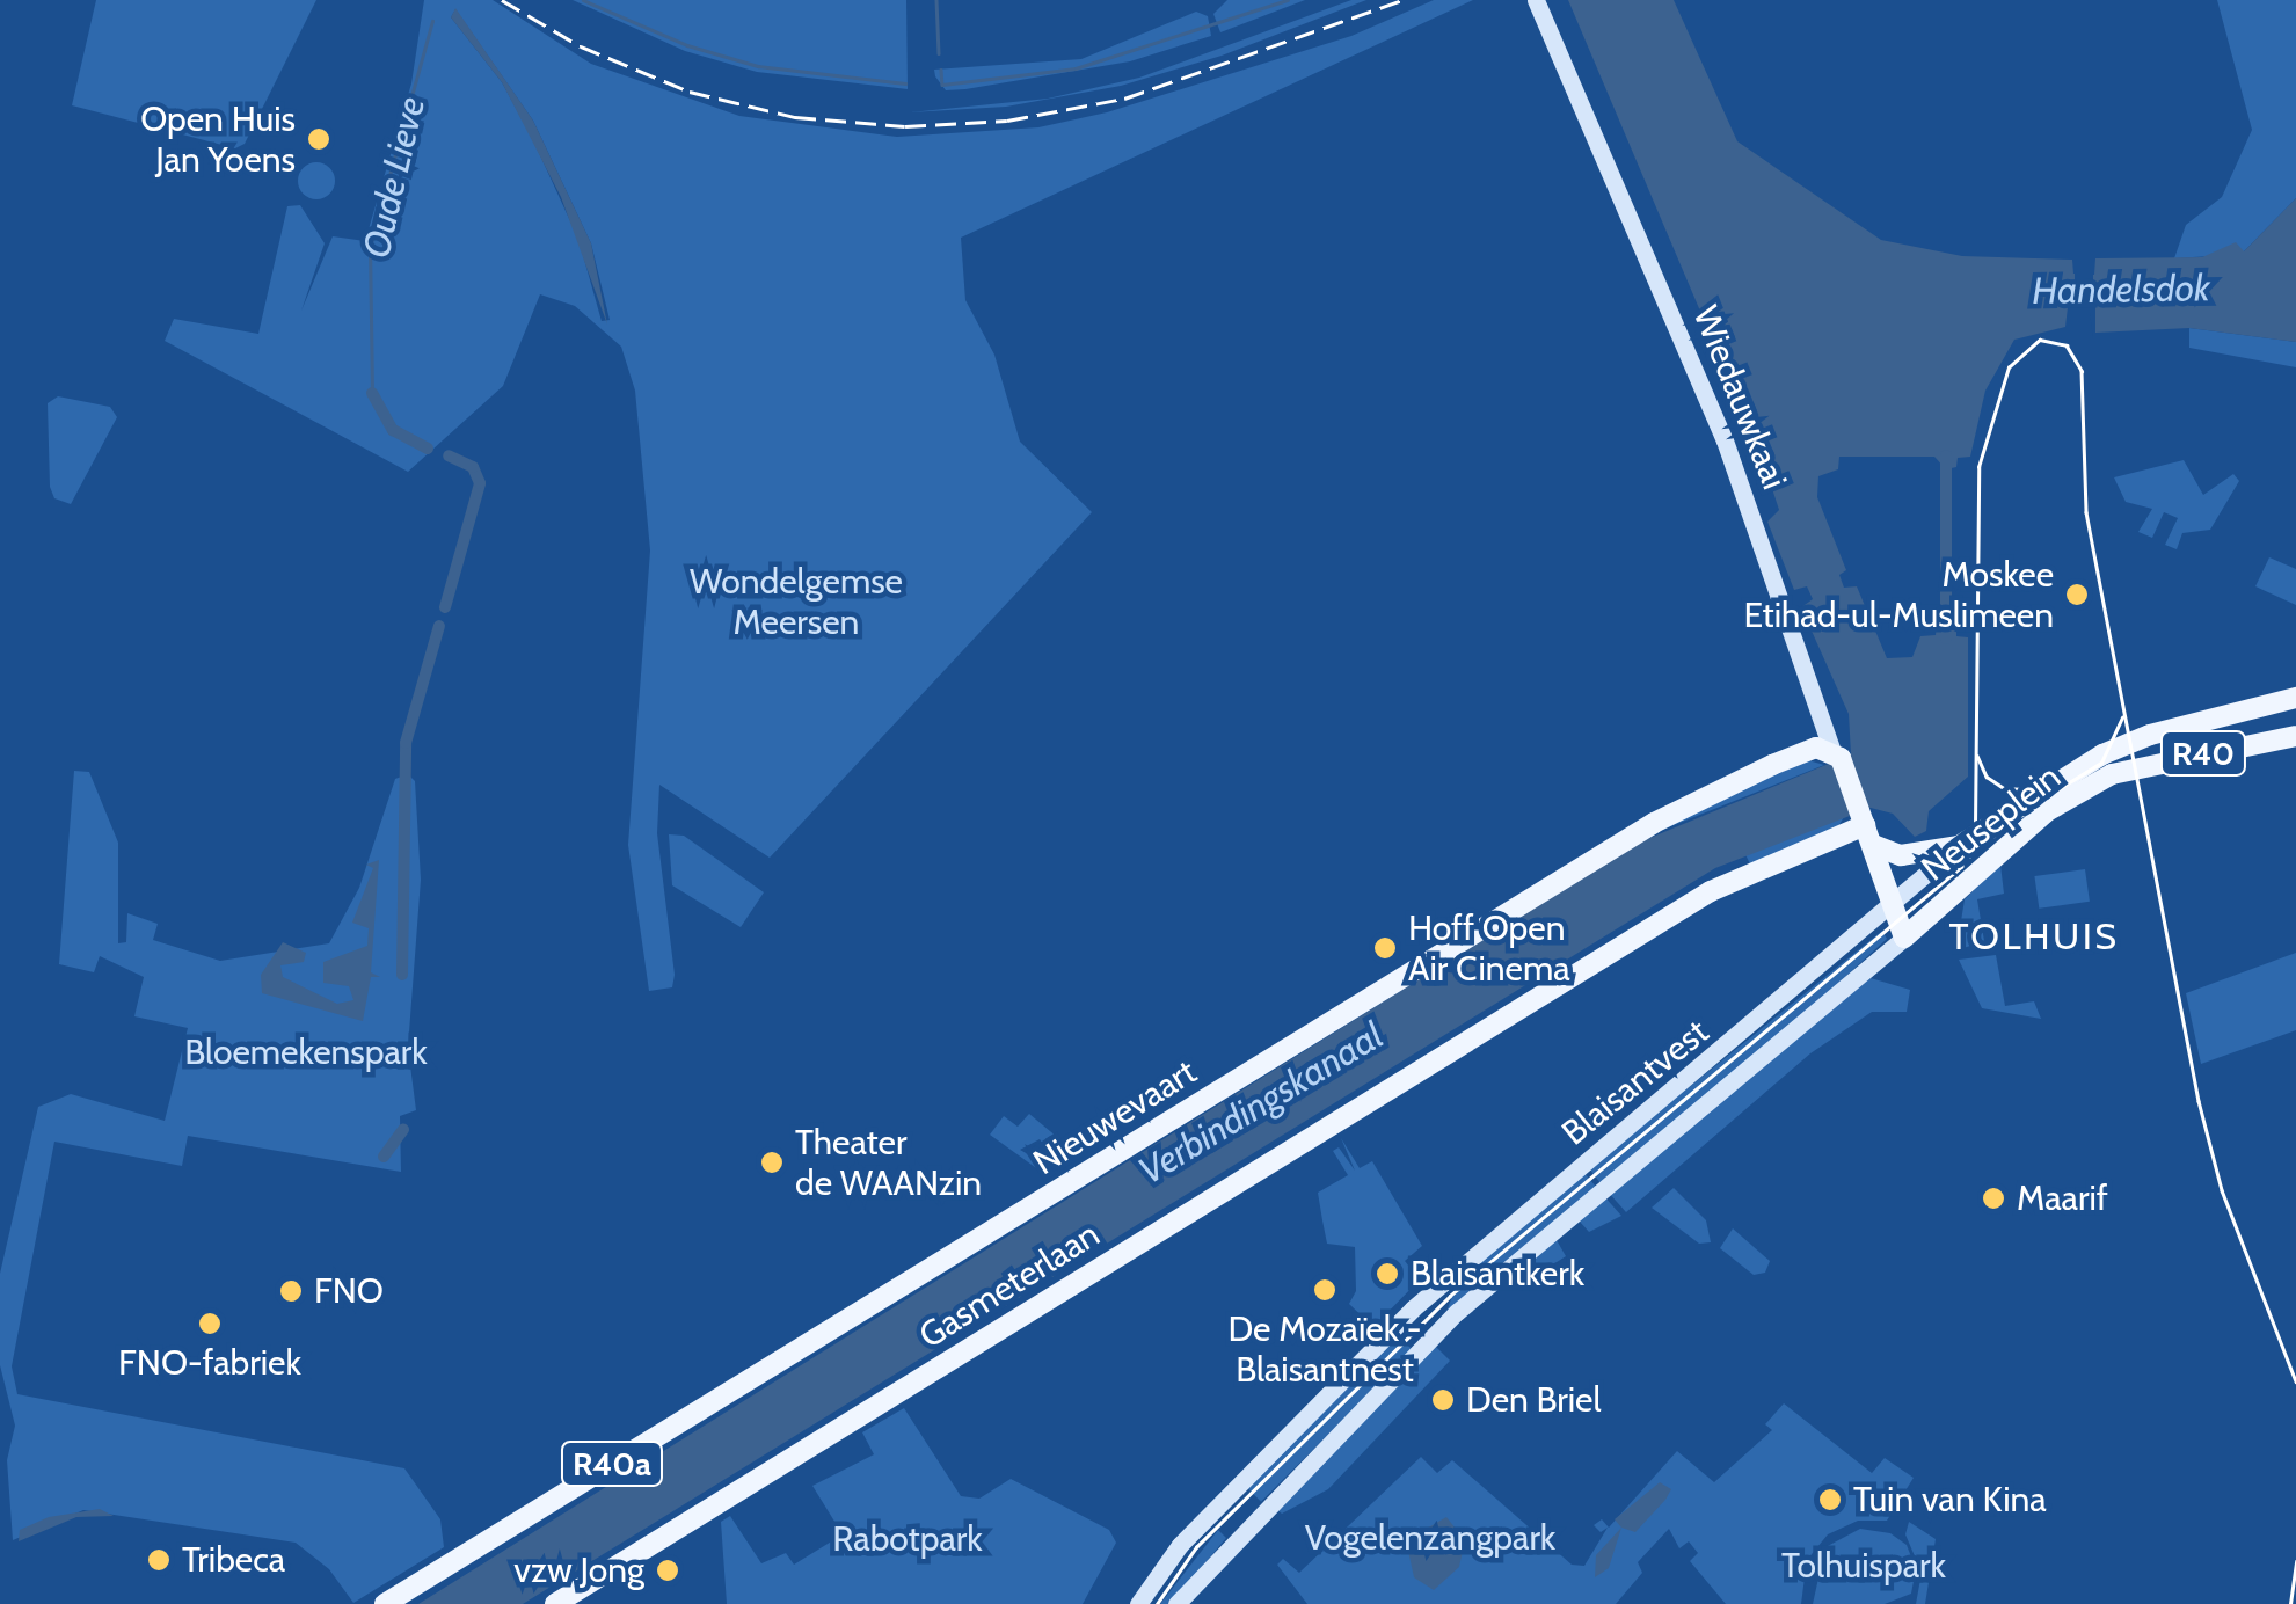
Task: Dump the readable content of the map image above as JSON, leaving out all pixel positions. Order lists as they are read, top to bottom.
{
  "streets": {
    "main road": [
      "Wiedauwkaai",
      "R40",
      "Neuseplein",
      "Blaisantvest",
      "Nieuwevaart",
      "Gasmeterlaan",
      "R40a"
    ]
  },
  "crossings": [
    ["Wiedauwkaai", "Neuseplein"],
    ["Wiedauwkaai", "Nieuwevaart"],
    ["Wiedauwkaai", "Gasmeterlaan"],
    ["Neuseplein", "Blaisantvest"],
    ["Neuseplein", "Gasmeterlaan"]
  ],
  "districts": ["TOLHUIS"],
  "water": ["Oude Lieve", "Handelsdok", "Verbindingskanaal"],
  "parks": [
    "Wondelgemse Meersen",
    "Bloemekenspark",
    "Vogelenzangpark",
    "Rabotpark",
    "Tolhuispark"
  ],
  "places": [
    "Open Huis Jan Yoens",
    "Moskee Etihad-ul-Muslimeen",
    "Hoff Open Air Cinema",
    "Theater de WAANzin",
    "Maarif",
    "Blaisantkerk",
    "De Mozaïek - Blaisantnest",
    "FNO",
    "FNO-fabriek",
    "Den Briel",
    "Tuin van Kina",
    "Tribeca",
    "vzw Jong"
  ]
}
